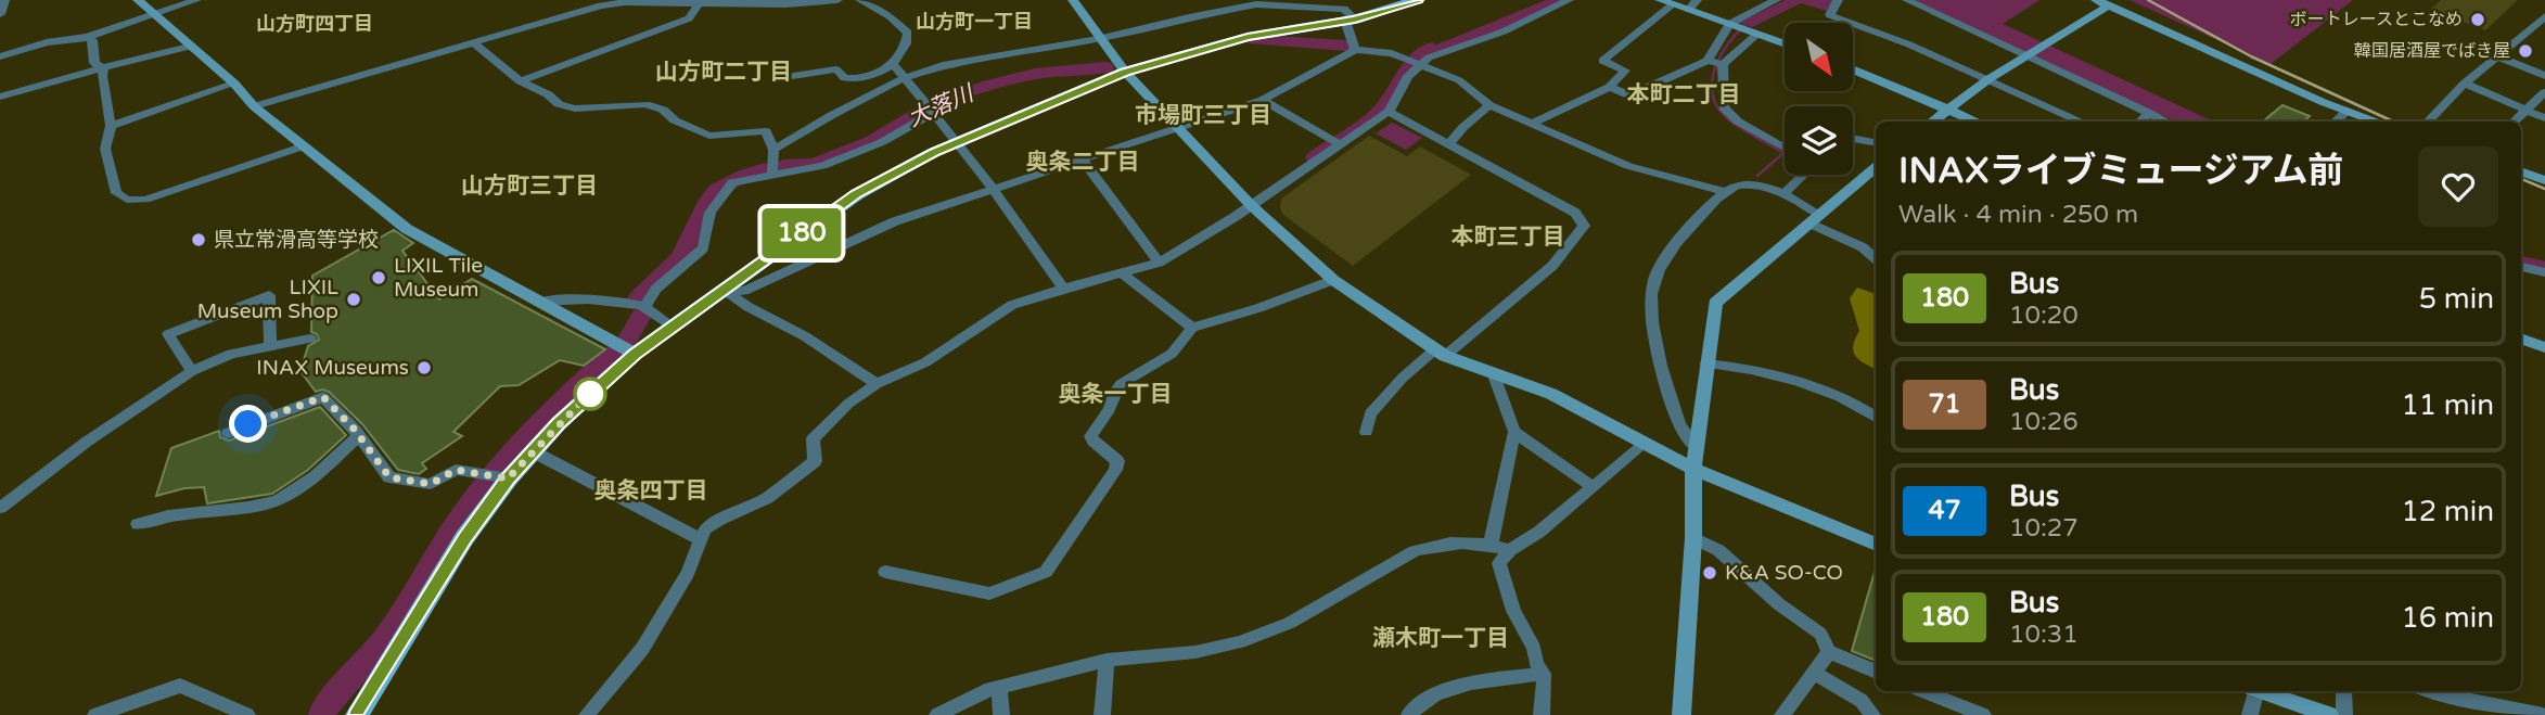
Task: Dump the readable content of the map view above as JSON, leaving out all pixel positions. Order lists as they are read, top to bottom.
{
  "districts": [
    "山方町一丁目",
    "山方町四丁目",
    "山方町二丁目",
    "本町二丁目",
    "市場町三丁目",
    "奥条二丁目",
    "山方町三丁目",
    "本町三丁目",
    "奥条一丁目",
    "奥条四丁目",
    "瀬木町一丁目"
  ],
  "water": ["大落川"],
  "places": [
    "ボートレースとこなめ",
    "韓国居酒屋でばき屋",
    "県立常滑高等学校",
    "LIXIL Tile Museum",
    "LIXIL Museum Shop",
    "INAX Museums",
    "K&A SO-CO"
  ],
  "lines": ["bus line 180"],
  "north": "bottom right",
  "page": {
    "on_map": "180",
    "heading": ["INAXライブミュージアム前", "Walk · 4 min · 250 m"],
    "list": [
      {
        "mark": "180",
        "name": "Bus",
        "note": "10:20",
        "value": "5 min"
      },
      {
        "mark": "71",
        "name": "Bus",
        "note": "10:26",
        "value": "11 min"
      },
      {
        "mark": "47",
        "name": "Bus",
        "note": "10:27",
        "value": "12 min"
      },
      {
        "mark": "180",
        "name": "Bus",
        "note": "10:31",
        "value": "16 min"
      }
    ]
  }
}
